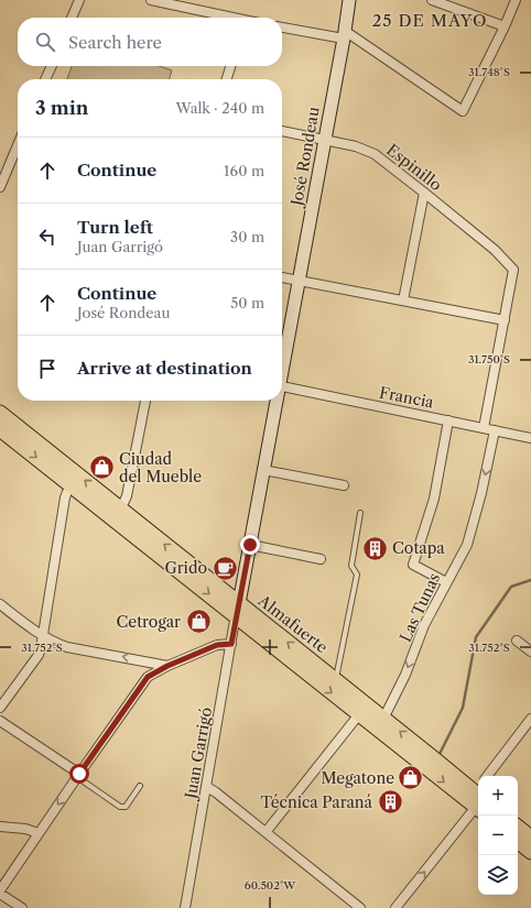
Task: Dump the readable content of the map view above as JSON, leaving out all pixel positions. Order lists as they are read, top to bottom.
{
  "streets": {
    "main road": ["Almafuerte"],
    "street": [
      "José Rondeau",
      "Espinillo",
      "Francia",
      "Las Tunas",
      "Juan Garrigó"
    ]
  },
  "crossings": [
    ["José Rondeau", "Espinillo"],
    ["José Rondeau", "Almafuerte"],
    ["José Rondeau", "Juan Garrigó"],
    ["Francia", "Las Tunas"],
    ["Las Tunas", "Almafuerte"],
    ["Almafuerte", "Juan Garrigó"]
  ],
  "one_way": ["Las Tunas"],
  "districts": ["25 DE MAYO"],
  "places": {
    "shop": ["Ciudad del Mueble", "Cetrogar", "Megatone"],
    "building": ["Cotapa", "Técnica Paraná"],
    "cafe": ["Grido"]
  },
  "page": {
    "search": "Search here",
    "heading": ["3 min", "Walk · 240 m"],
    "list": [
      ["Continue", "160 m"],
      ["Turn left", "Juan Garrigó", "30 m"],
      ["Continue", "José Rondeau", "50 m"],
      "Arrive at destination"
    ],
    "map_buttons": ["+", "−"]
  },
  "coordinates": [
    "31.748°S",
    "31.750°S",
    "31.752°S",
    "60.502°W"
  ]
}
